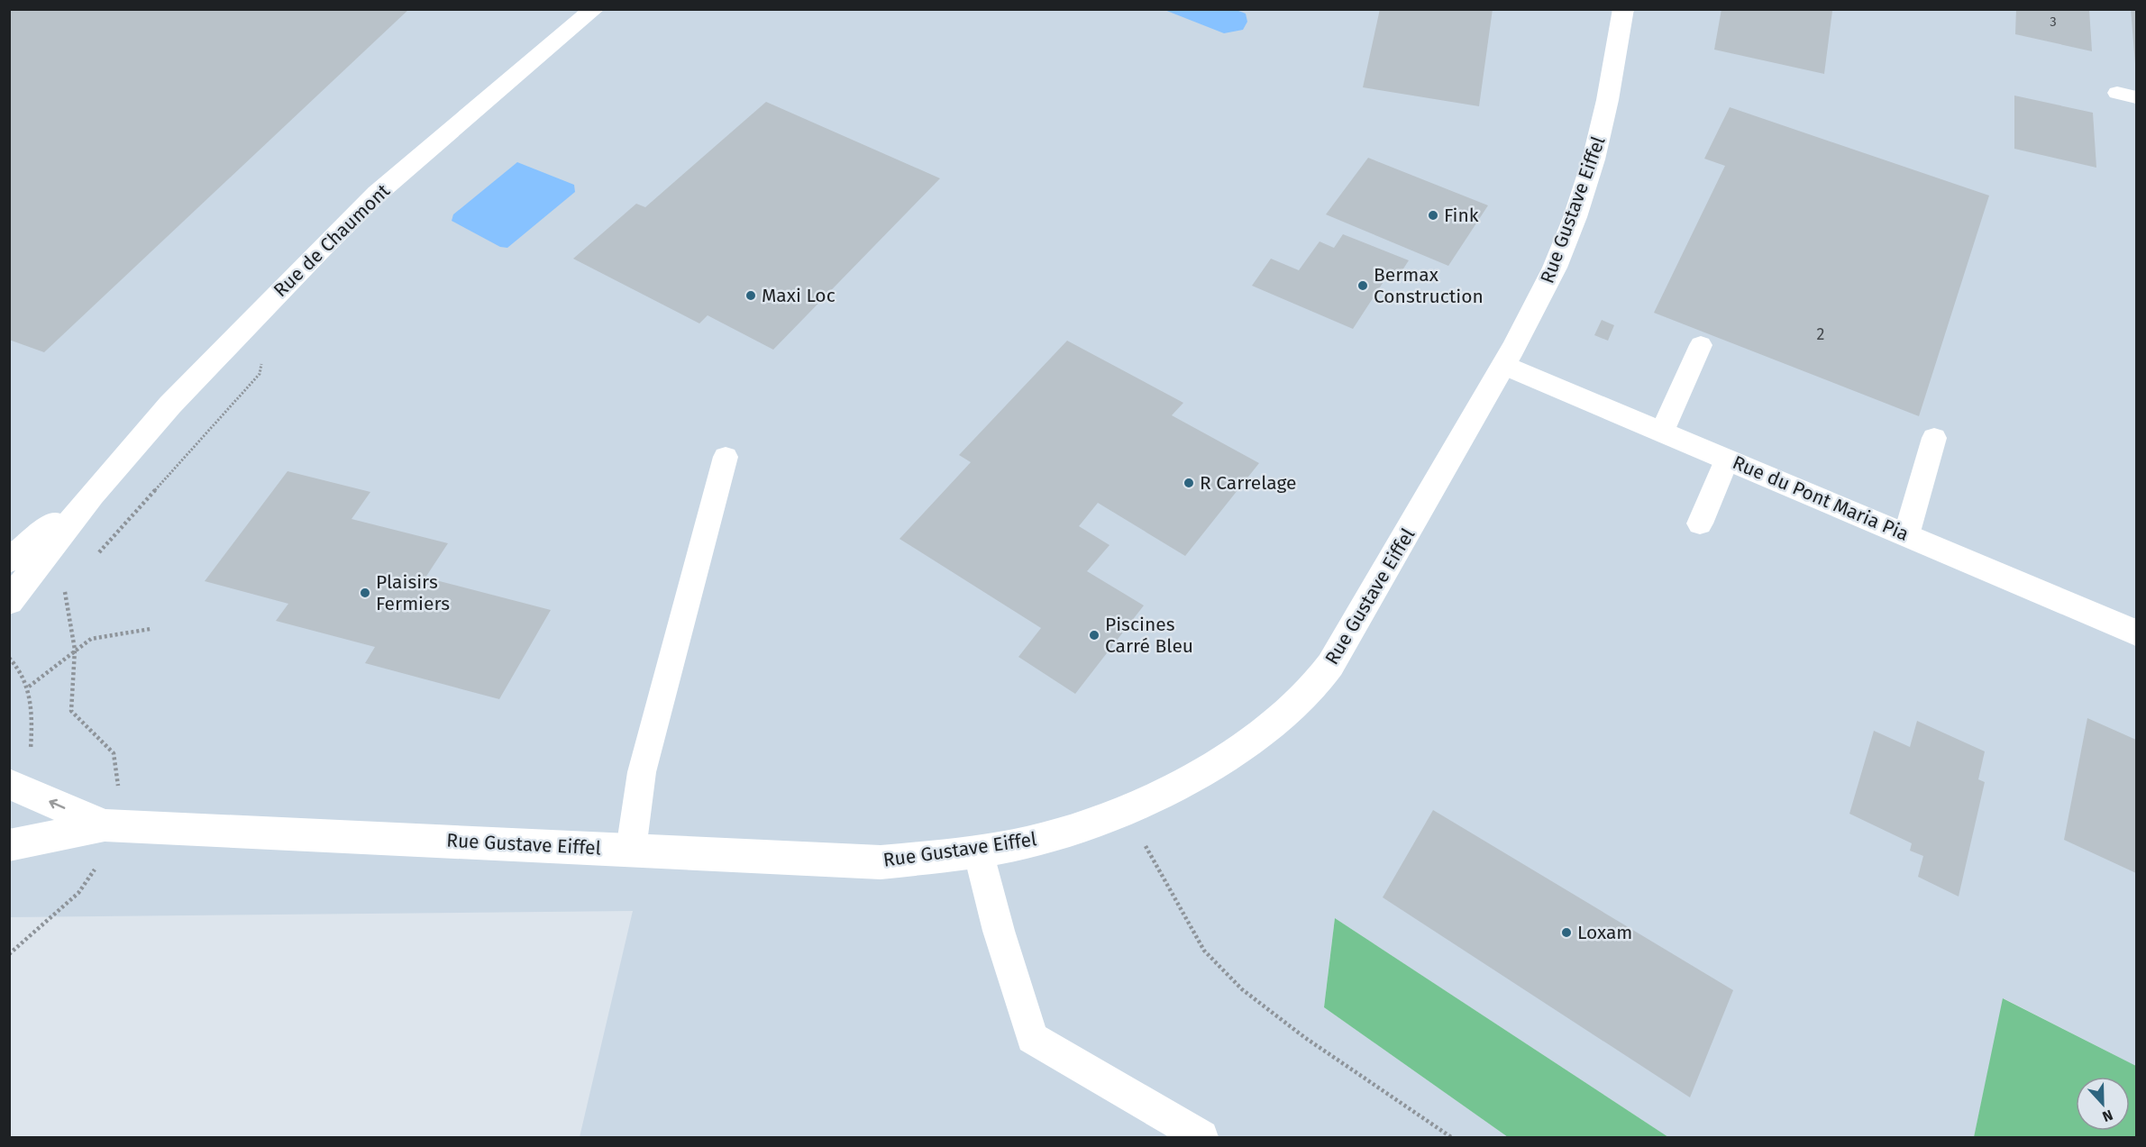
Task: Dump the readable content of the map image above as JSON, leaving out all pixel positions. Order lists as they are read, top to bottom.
{
  "streets": {
    "street": ["Rue Gustave Eiffel", "Rue de Chaumont", "Rue du Pont Maria Pia"]
  },
  "crossings": [
    ["Rue Gustave Eiffel", "Rue du Pont Maria Pia"]
  ],
  "places": [
    "Fink",
    "Bermax Construction",
    "Maxi Loc",
    "R Carrelage",
    "Plaisirs Fermiers",
    "Piscines Carré Bleu",
    "Loxam"
  ],
  "house_numbers": ["3", "2"],
  "north": "bottom"
}
